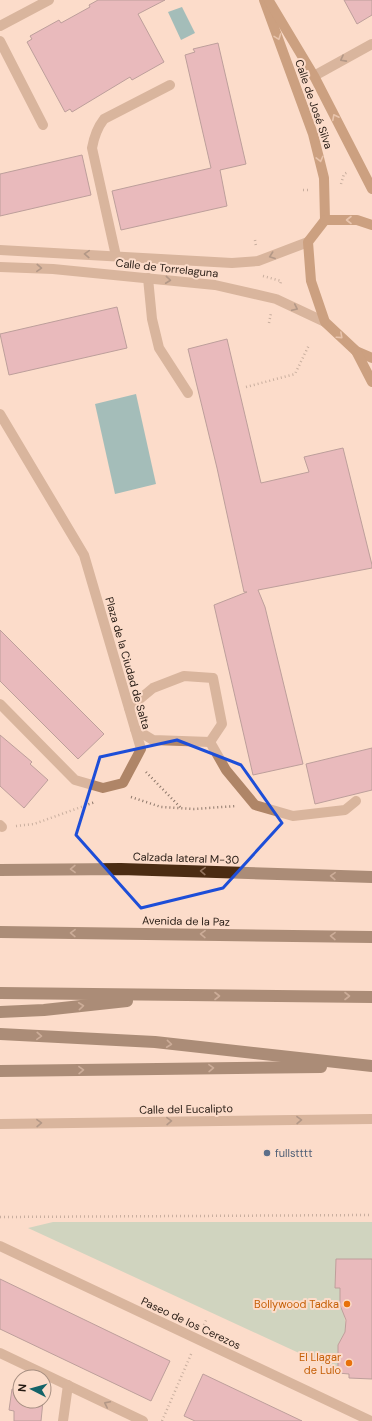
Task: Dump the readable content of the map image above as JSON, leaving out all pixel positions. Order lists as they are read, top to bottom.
{
  "streets": {
    "highway": ["Calzada lateral M-30", "Avenida de la Paz"],
    "main road": ["Calle de José Silva"],
    "street": [
      "Calle de Torrelaguna",
      "Plaza de la Ciudad de Salta",
      "Calle del Eucalipto",
      "Paseo de los Cerezos"
    ]
  },
  "one_way": ["Calzada lateral M-30", "Calle del Eucalipto"],
  "places": ["fullstttt", "Bollywood Tadka", "El Llagar de Lulo"],
  "north": "left"
}
